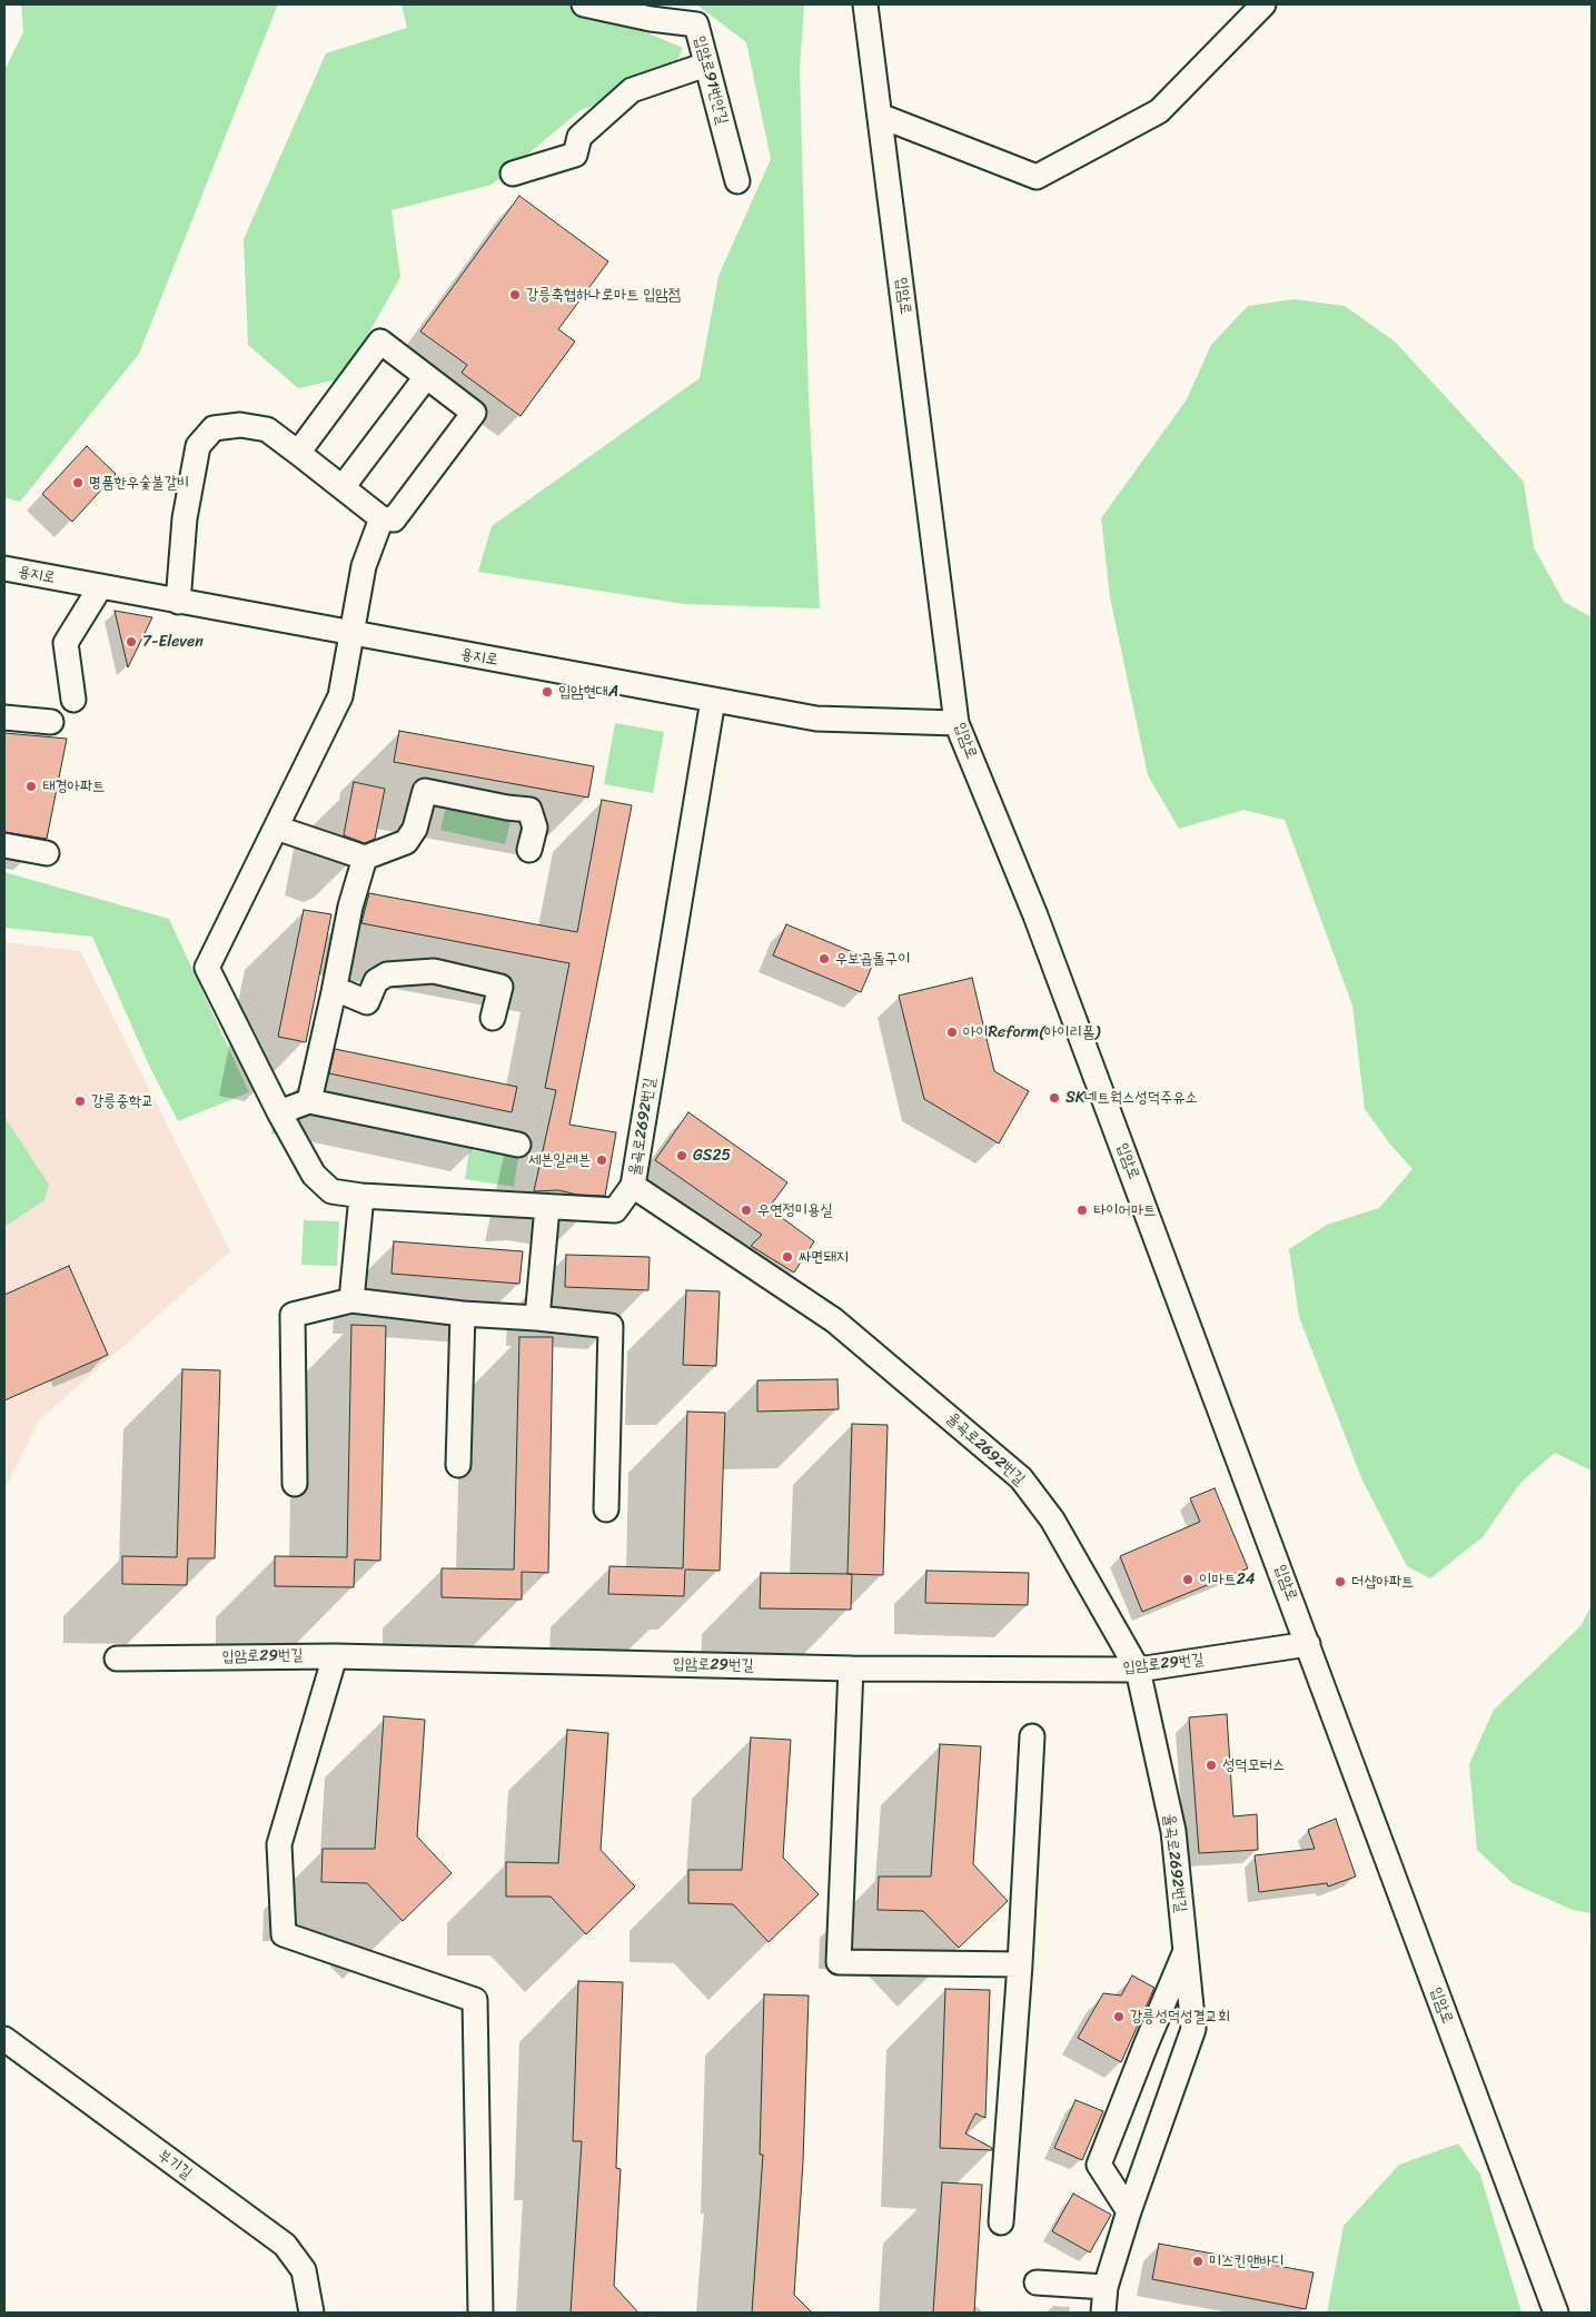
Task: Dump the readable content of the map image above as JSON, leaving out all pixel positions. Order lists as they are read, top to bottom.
{
  "streets": {
    "street": [
      "입암로91번안길",
      "입암로",
      "용지로",
      "율곡로2692번길",
      "입암로29번길",
      "부기길"
    ]
  },
  "crossings": [
    ["입암로", "용지로"],
    ["입암로", "입암로29번길"],
    ["용지로", "율곡로2692번길"],
    ["율곡로2692번길", "입암로29번길"]
  ],
  "places": [
    "강릉축협하나로마트 입암점",
    "명품한우숯불갈비",
    "7-Eleven",
    "입암현대A",
    "태경아파트",
    "우보곱돌구이",
    "아이Reform(아이리폼)",
    "SK네트웍스성덕주유소",
    "강릉중학교",
    "GS25",
    "세븐일레븐",
    "우연정미용실",
    "타이어마트",
    "싸면돼지",
    "이마트24",
    "더샵아파트",
    "성덕모터스",
    "강릉성덕성결교회",
    "미스킨앤바디"
  ]
}
